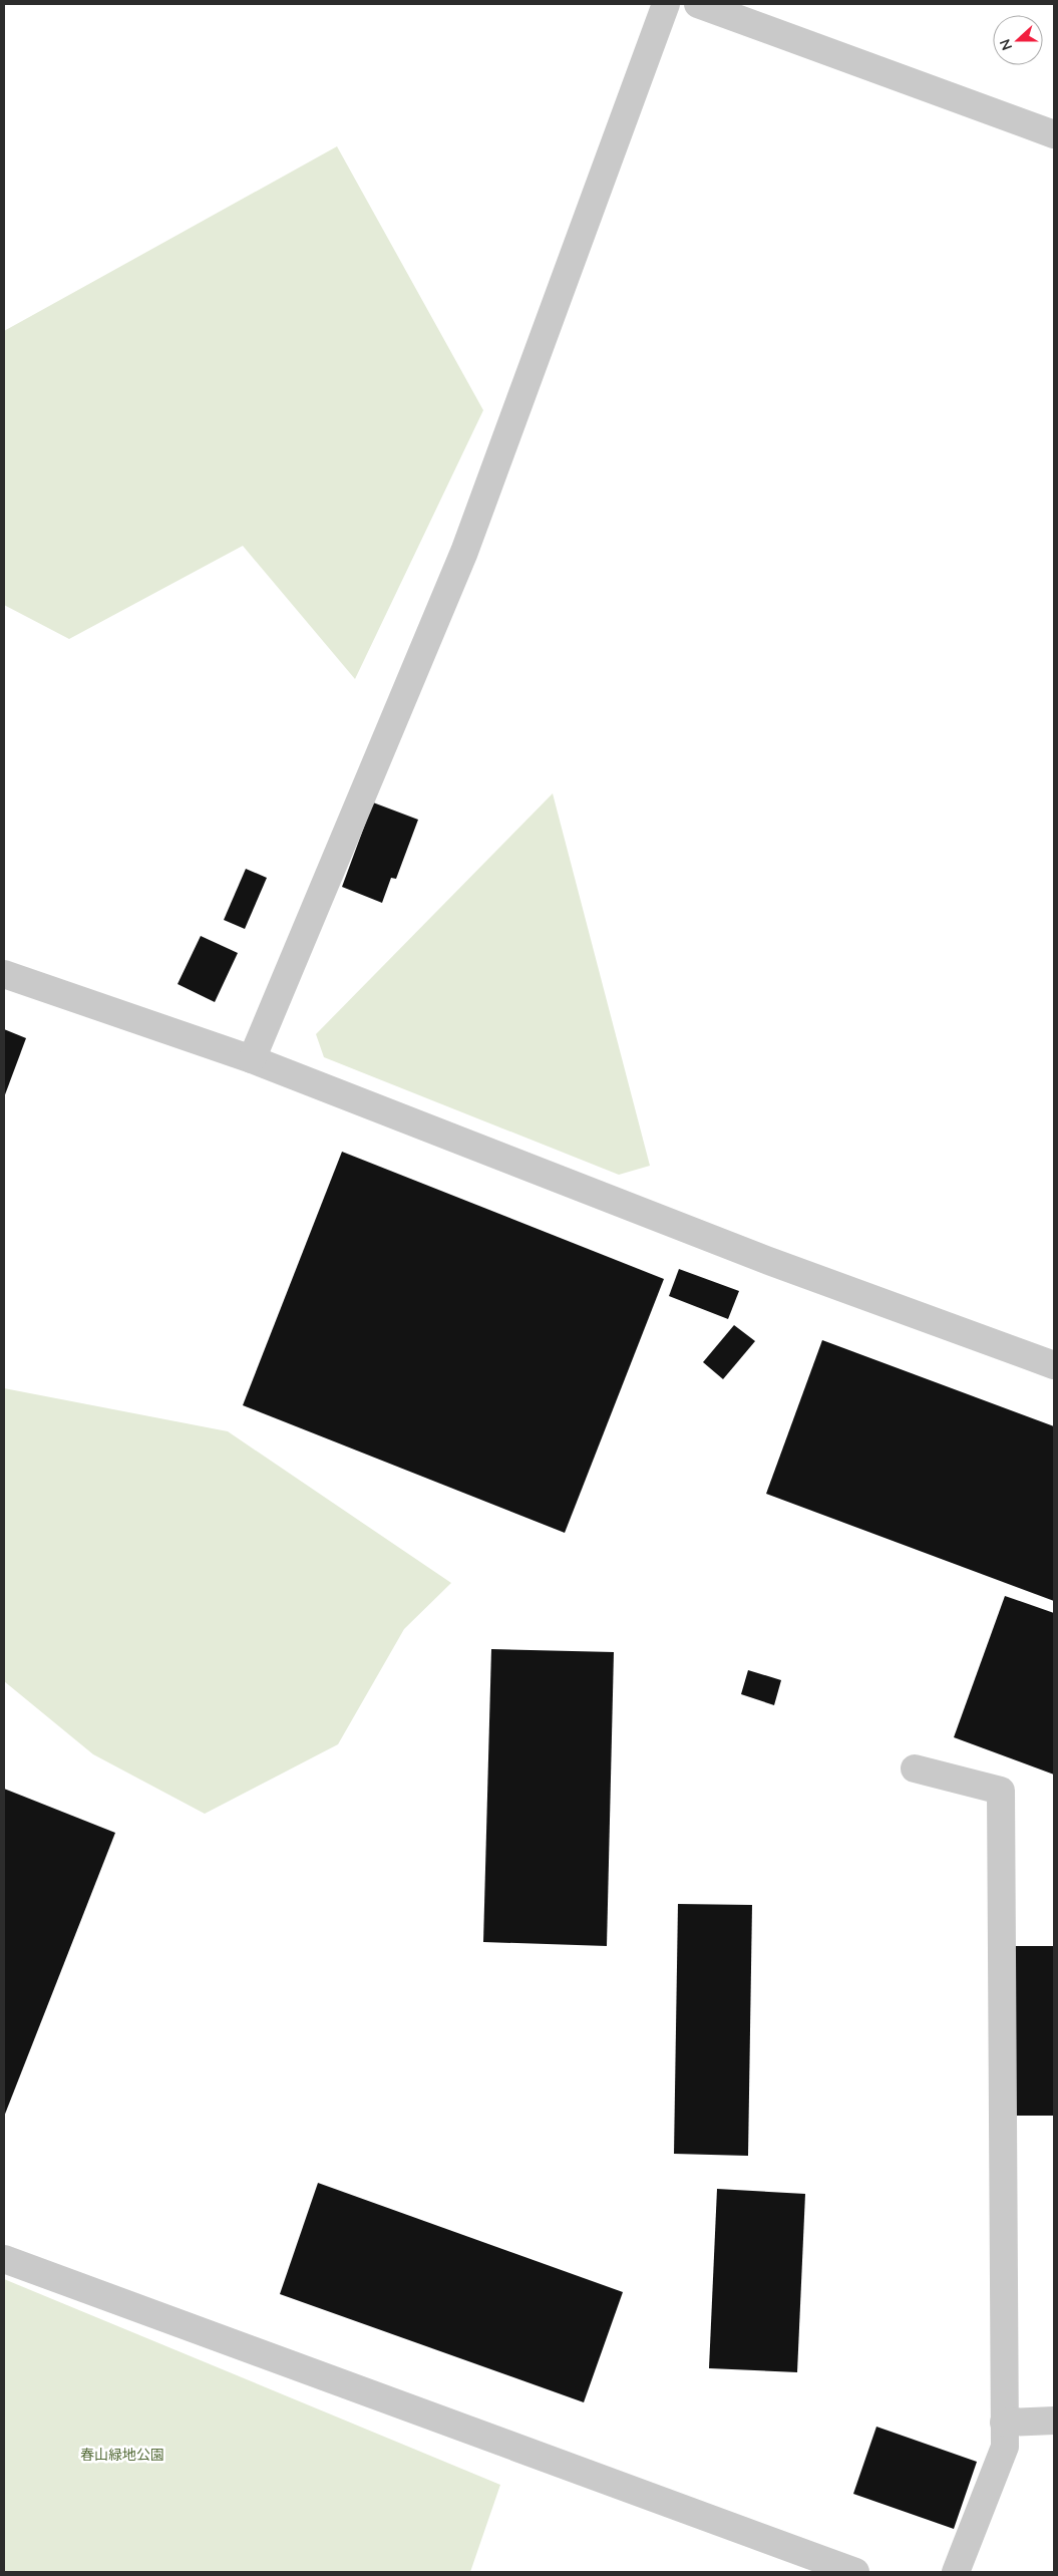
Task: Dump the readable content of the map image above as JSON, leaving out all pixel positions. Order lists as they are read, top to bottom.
{
  "parks": ["春山緑地公園"],
  "north": "left"
}
